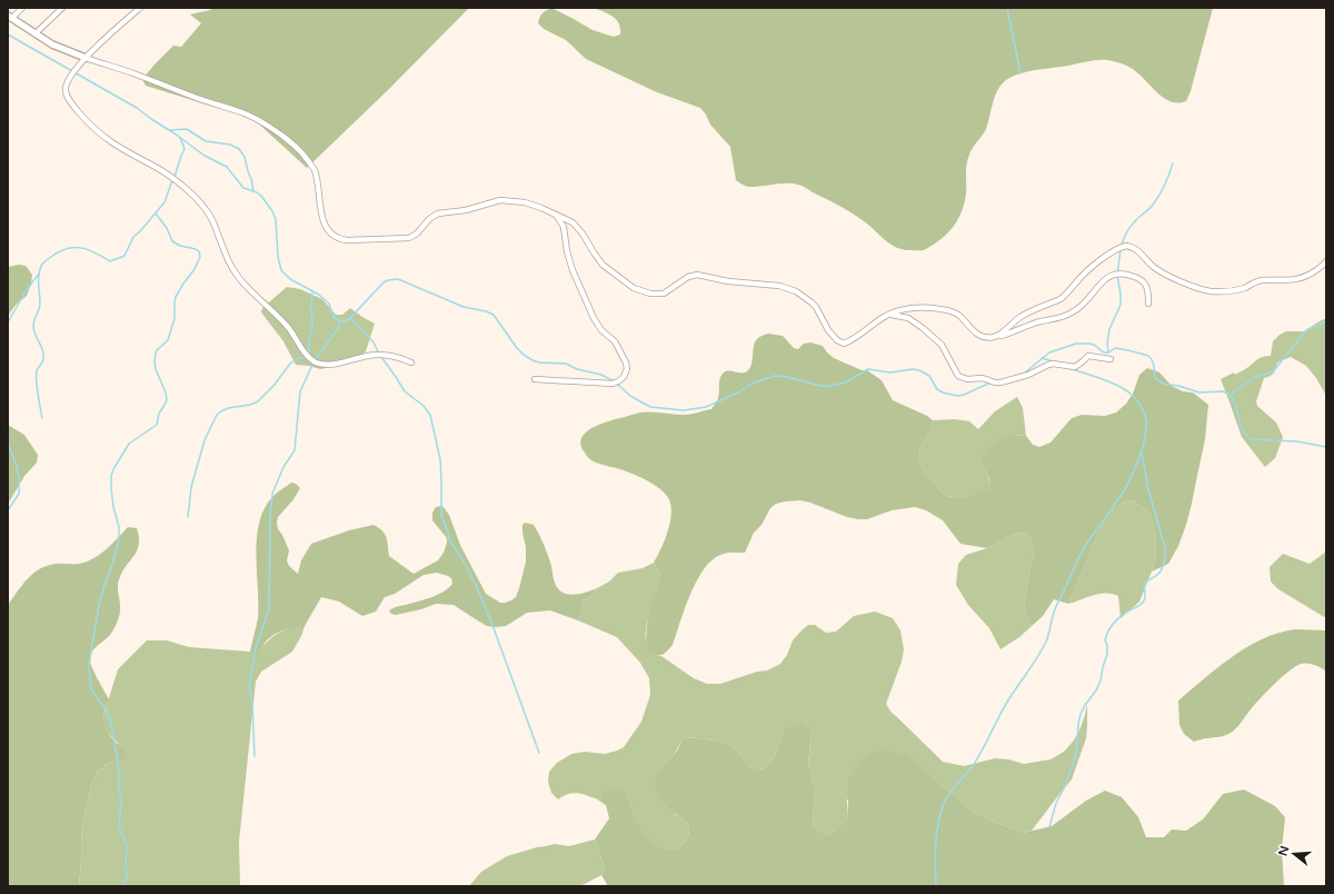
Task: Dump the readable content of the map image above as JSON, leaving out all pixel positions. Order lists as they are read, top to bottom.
{
  "north": "left"
}
